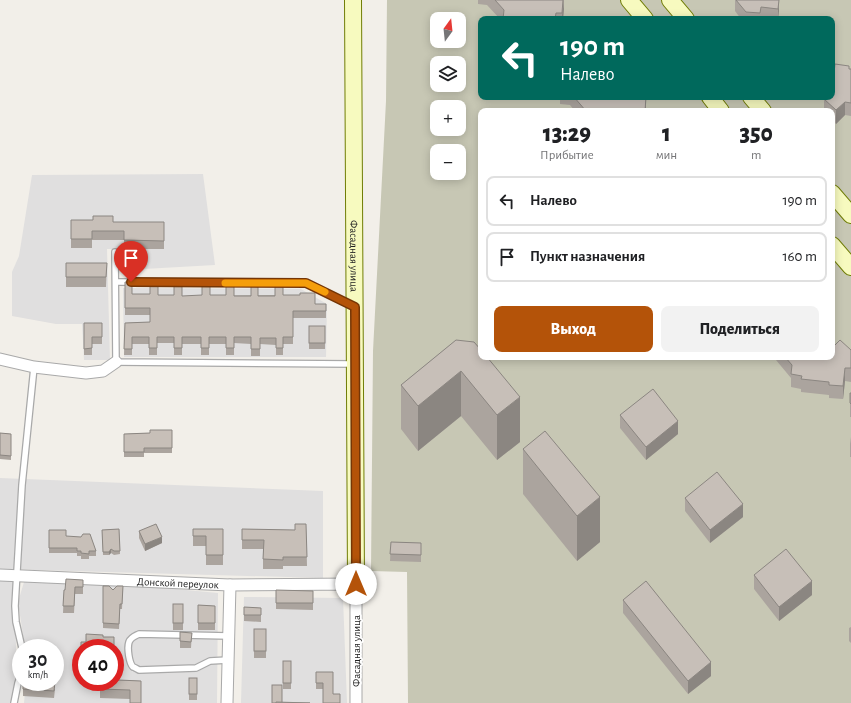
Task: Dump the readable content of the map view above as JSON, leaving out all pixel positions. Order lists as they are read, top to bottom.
{
  "streets": {
    "street": ["Фасадная улица", "Донской переулок"]
  },
  "crossings": [
    ["Фасадная улица", "Донской переулок"]
  ],
  "north": "top",
  "page": {
    "map_buttons": ["+", "−"],
    "turn": ["190 m", "Налево"],
    "eta": [
      "13:29",
      "Прибытие",
      "1",
      "мин",
      "350",
      "m"
    ],
    "list": [
      {
        "name": "Налево",
        "value": "190 m"
      },
      {
        "name": "Пункт назначения",
        "value": "160 m"
      }
    ],
    "buttons": ["Выход", "Поделиться"],
    "speed": "30 km/h",
    "limit": "40"
  }
}
